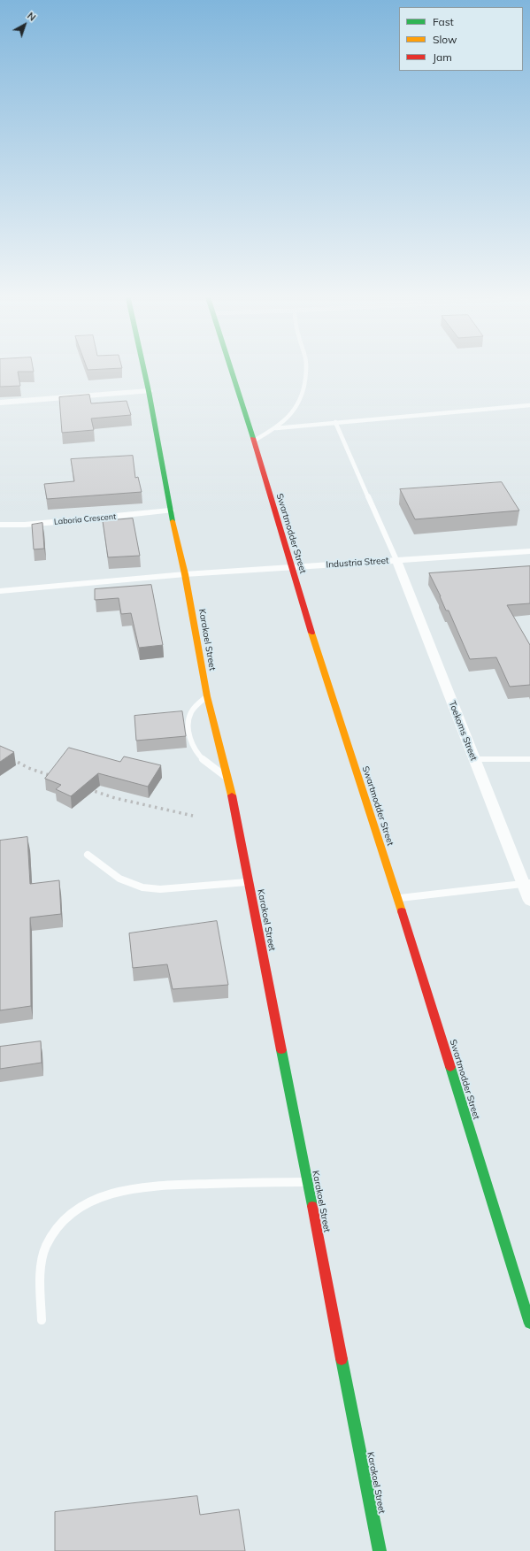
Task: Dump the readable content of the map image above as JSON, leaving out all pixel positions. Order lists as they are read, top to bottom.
{
  "streets": {
    "street": [
      "Laboria Crescent",
      "Swartmodder Street",
      "Industria Street",
      "Karakoel Street",
      "Toekoms Street"
    ]
  },
  "crossings": [
    ["Laboria Crescent", "Karakoel Street"],
    ["Swartmodder Street", "Industria Street"],
    ["Industria Street", "Karakoel Street"],
    ["Industria Street", "Toekoms Street"]
  ],
  "legend": ["Fast", "Slow", "Jam"],
  "north": "top right"
}
